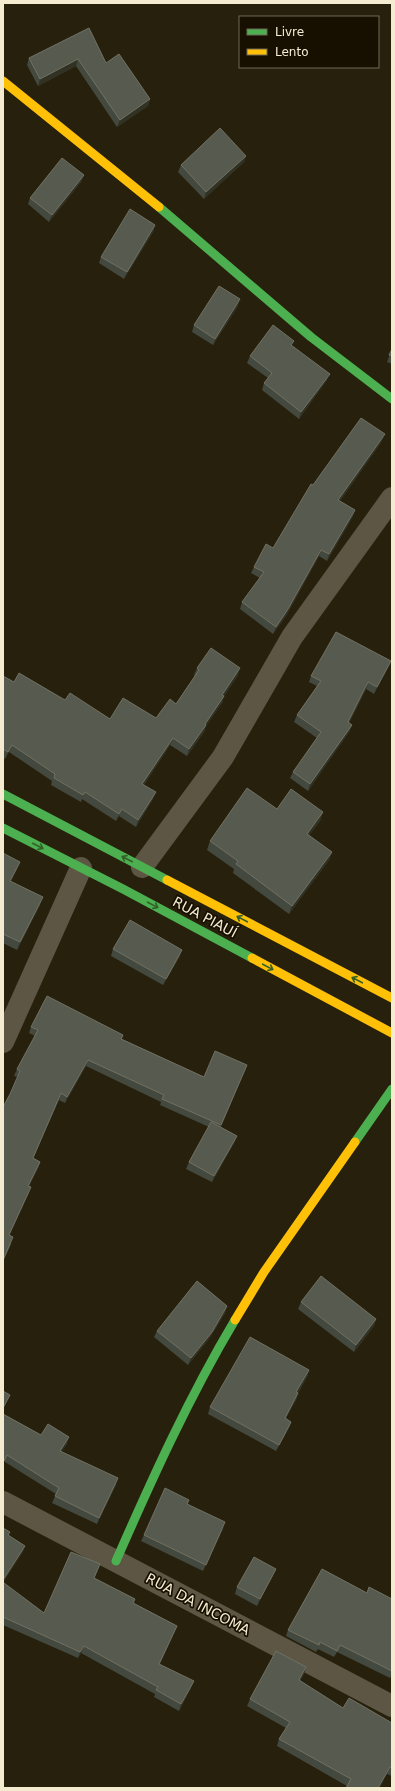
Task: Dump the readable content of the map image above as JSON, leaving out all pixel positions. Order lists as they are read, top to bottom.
{
  "streets": {
    "street": ["RUA PIAUÍ", "RUA DA INCOMA"]
  },
  "legend": ["Livre", "Lento"]
}
